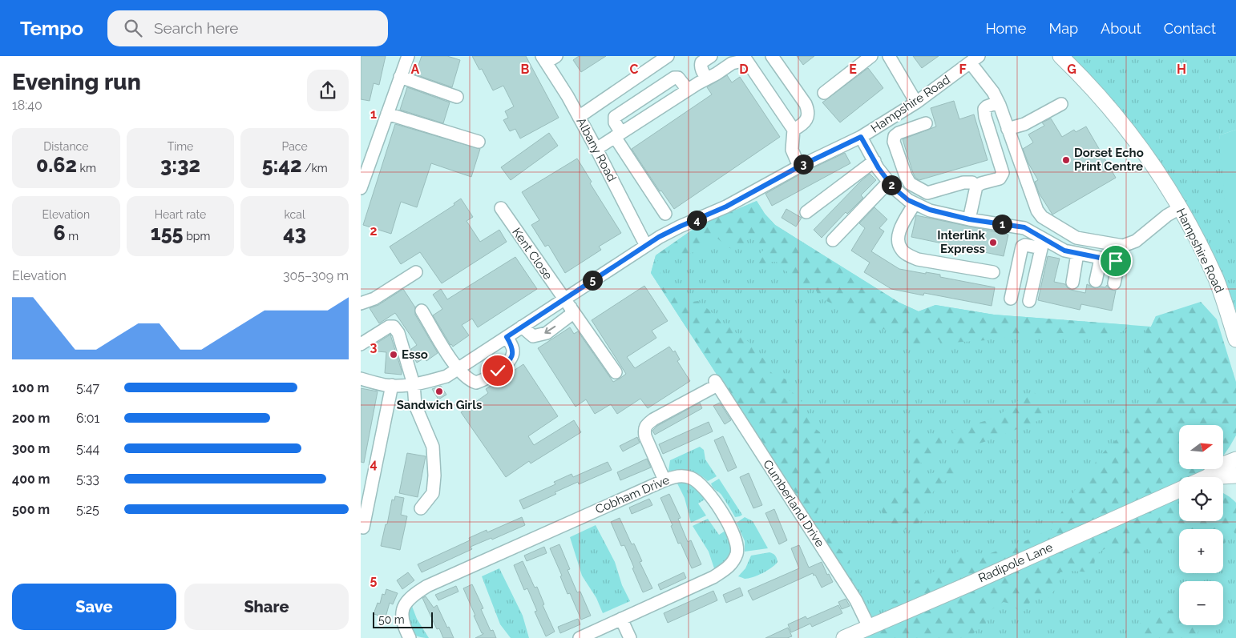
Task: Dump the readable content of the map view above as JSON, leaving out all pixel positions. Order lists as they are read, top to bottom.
{
  "streets": {
    "main road": ["Hampshire Road", "Radipole Lane"],
    "street": [
      "Albany Road",
      "Kent Close",
      "Cobham Drive",
      "Cumberland Drive"
    ]
  },
  "crossings": [
    ["Hampshire Road", "Albany Road"],
    ["Cobham Drive", "Cumberland Drive"],
    ["Cumberland Drive", "Radipole Lane"]
  ],
  "places": [
    "Dorset Echo Print Centre",
    "Interlink Express",
    "Esso",
    "Sandwich Girls"
  ],
  "scale_bar": "50 m",
  "north": "right",
  "page": {
    "header": "Tempo",
    "search": "Search here",
    "nav": [
      "Home",
      "Map",
      "About",
      "Contact"
    ],
    "heading": ["Evening run", "18:40"],
    "stats": [
      ["Distance", "0.62 km"],
      ["Time", "3:32"],
      ["Pace", "5:42 /km"],
      ["Elevation", "6 m"],
      ["Heart rate", "155 bpm"],
      ["kcal", "43"]
    ],
    "pins": [
      "3",
      "2",
      "4",
      "1",
      "5"
    ],
    "chart": ["Elevation", "305–309 m"],
    "list": [
      {
        "name": "100 m",
        "note": "5:47"
      },
      {
        "name": "200 m",
        "note": "6:01"
      },
      {
        "name": "300 m",
        "note": "5:44"
      },
      {
        "name": "400 m",
        "note": "5:33"
      },
      {
        "name": "500 m",
        "note": "5:25"
      }
    ],
    "map_buttons": ["+", "−"],
    "buttons": ["Save", "Share"],
    "scale": "50 m"
  },
  "grid": {
    "columns": [
      "A",
      "B",
      "C",
      "D",
      "E",
      "F",
      "G",
      "H"
    ],
    "rows": [
      "1",
      "2",
      "3",
      "4",
      "5"
    ]
  }
}
